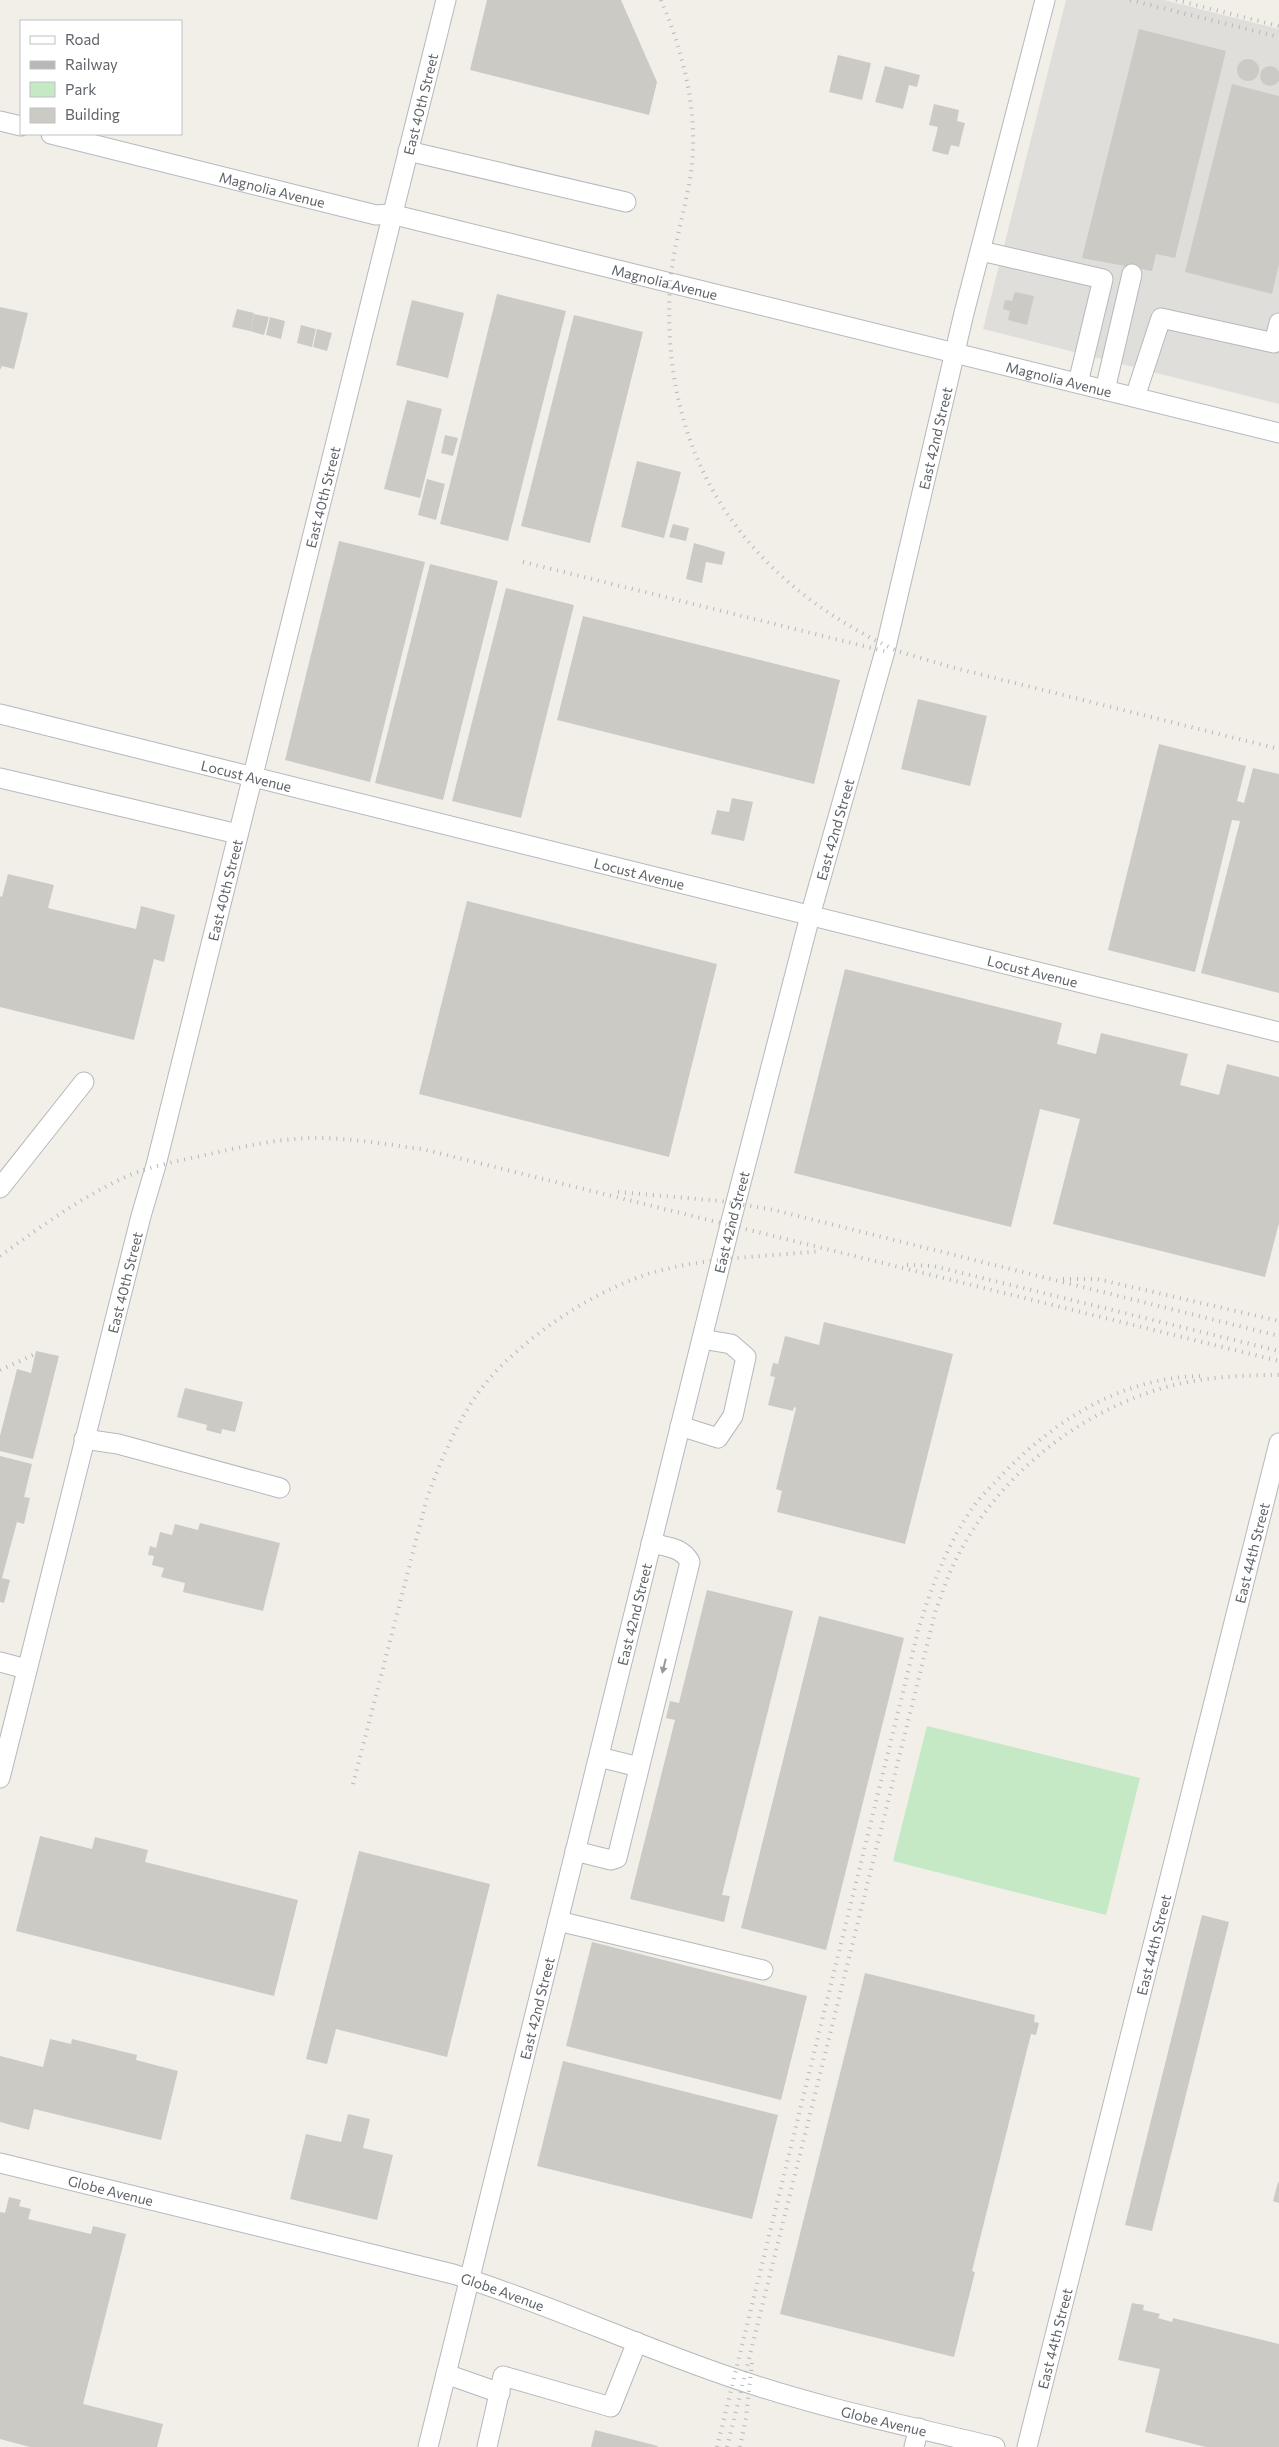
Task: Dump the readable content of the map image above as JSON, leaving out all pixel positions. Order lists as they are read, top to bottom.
{
  "streets": {
    "street": [
      "East 40th Street",
      "Magnolia Avenue",
      "East 42nd Street",
      "Locust Avenue",
      "East 44th Street",
      "Globe Avenue"
    ]
  },
  "crossings": [
    ["East 40th Street", "Magnolia Avenue"],
    ["East 40th Street", "Locust Avenue"],
    ["Magnolia Avenue", "East 42nd Street"],
    ["East 42nd Street", "Locust Avenue"],
    ["East 42nd Street", "Globe Avenue"]
  ],
  "legend": [
    "Road",
    "Railway",
    "Park",
    "Building"
  ]
}
